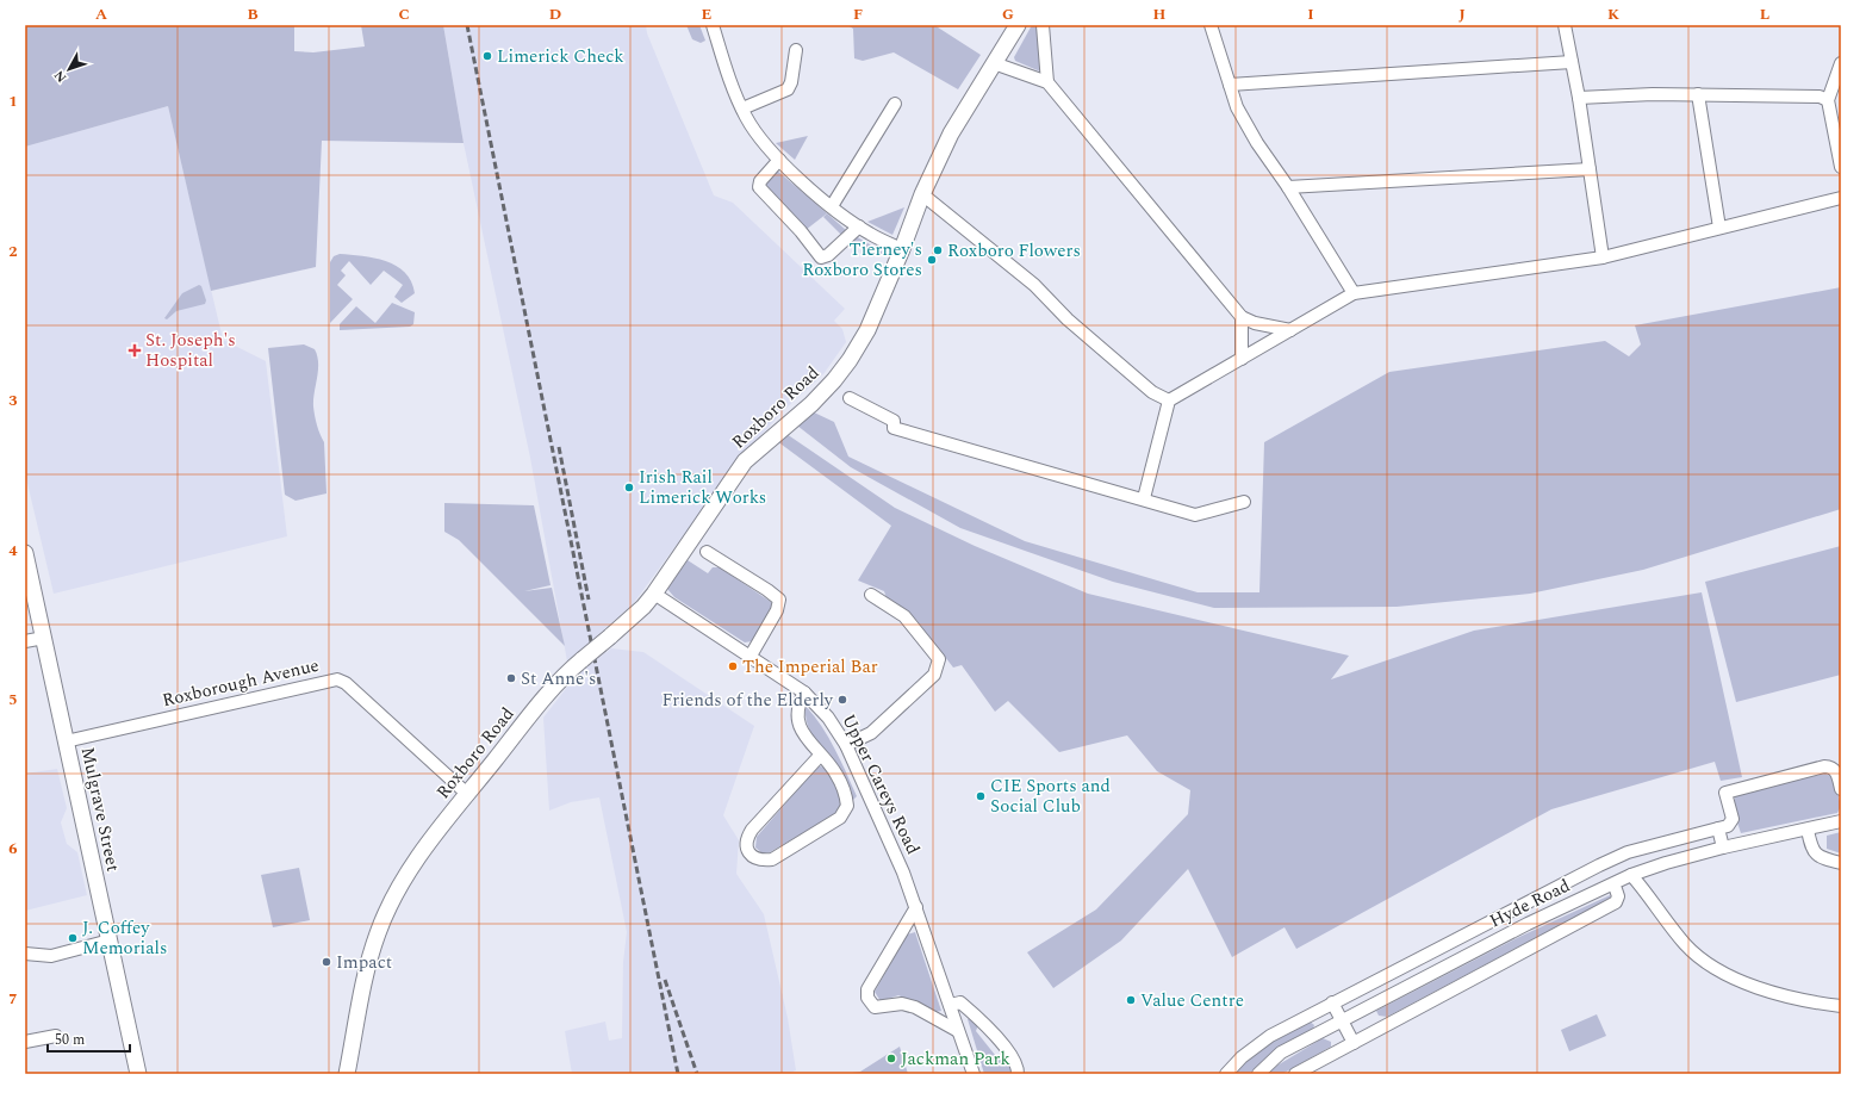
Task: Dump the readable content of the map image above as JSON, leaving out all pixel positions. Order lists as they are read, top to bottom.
{
  "streets": {
    "main road": ["Roxboro Road", "Mulgrave Street"],
    "street": ["Roxborough Avenue", "Upper Careys Road", "Hyde Road"]
  },
  "crossings": [
    ["Roxboro Road", "Roxborough Avenue"],
    ["Roxboro Road", "Upper Careys Road"],
    ["Roxborough Avenue", "Mulgrave Street"]
  ],
  "places": {
    "other": [
      "Limerick Check",
      "Roxboro Flowers",
      "Tierney's Roxboro Stores",
      "Irish Rail Limerick Works",
      "The Imperial Bar",
      "St Anne's",
      "Friends of the Elderly",
      "CIE Sports and Social Club",
      "J. Coffey Memorials",
      "Impact",
      "Value Centre",
      "Jackman Park"
    ],
    "health": ["St. Joseph's Hospital"]
  },
  "scale_bar": "50 m",
  "north": "bottom left",
  "grid": {
    "columns": [
      "A",
      "B",
      "C",
      "D",
      "E",
      "F",
      "G",
      "H",
      "I",
      "J",
      "K",
      "L"
    ],
    "rows": [
      "1",
      "2",
      "3",
      "4",
      "5",
      "6",
      "7"
    ]
  }
}
